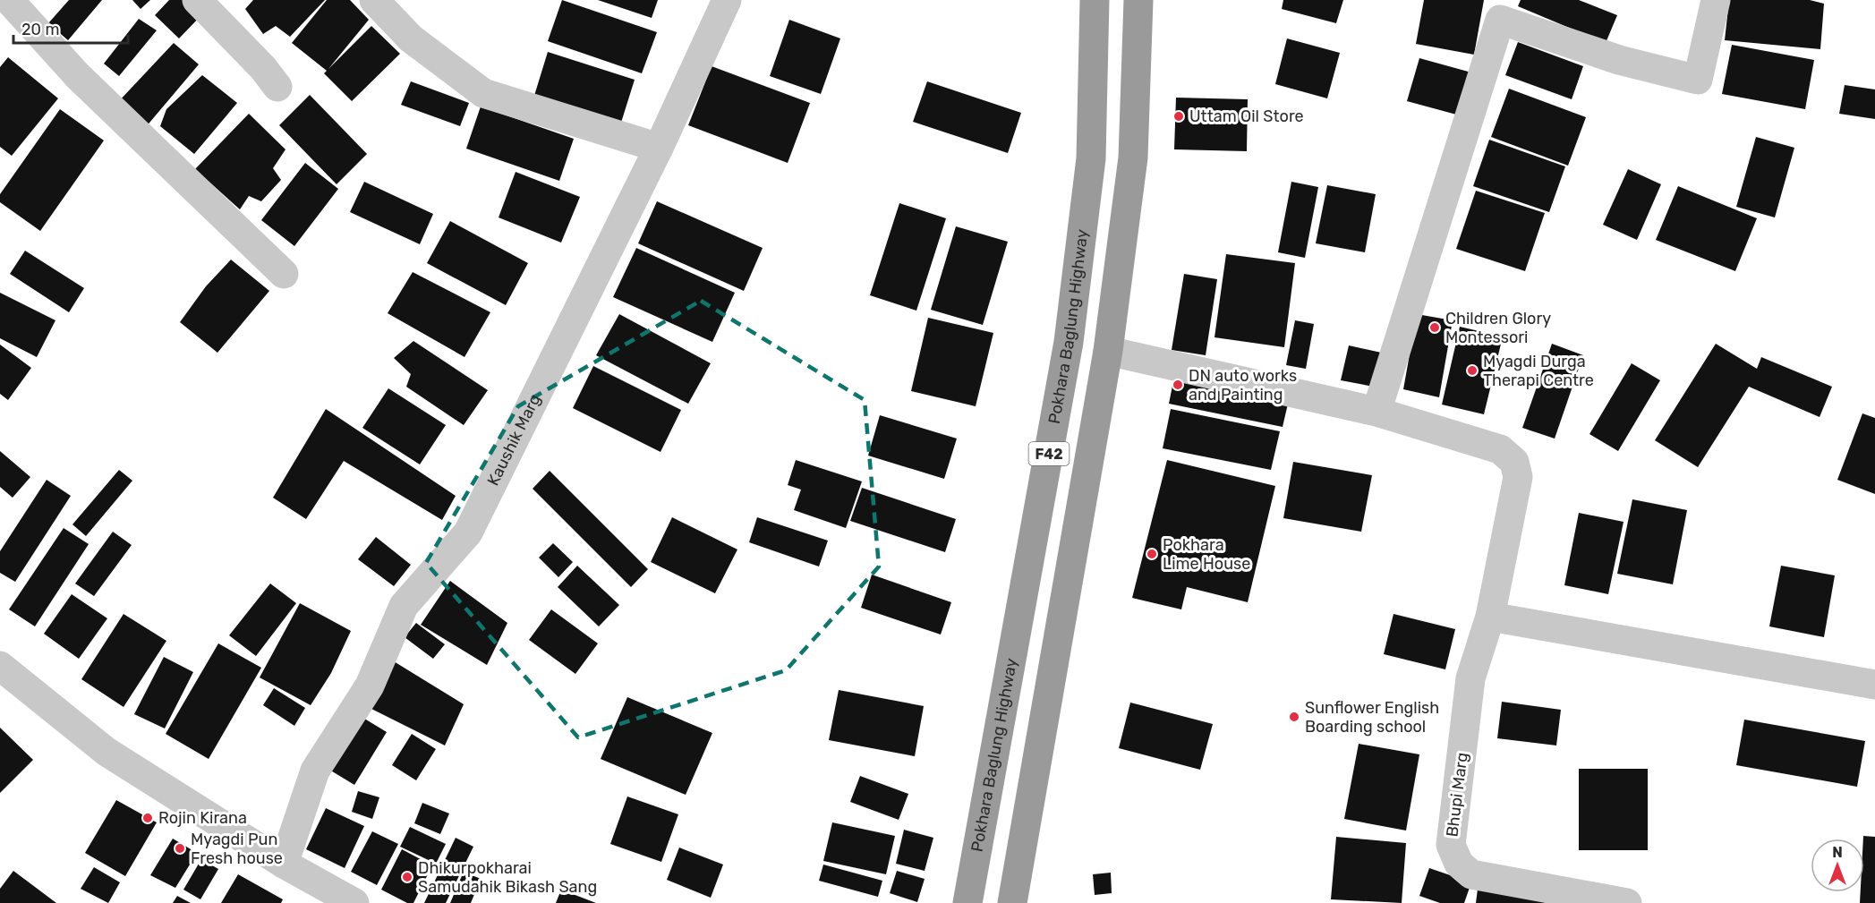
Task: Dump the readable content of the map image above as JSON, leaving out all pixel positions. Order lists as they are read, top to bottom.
{
  "streets": {
    "highway": ["Pokhara Baglung Highway", "F42"],
    "street": ["Kaushik Marg", "Bhupi Marg"]
  },
  "crossings": [
    ["F42", "Bhupi Marg"]
  ],
  "places": [
    "Uttam Oil Store",
    "Children Glory Montessori",
    "Myagdi Durga Therapi Centre",
    "DN auto works and Painting",
    "Pokhara Lime House",
    "Sunflower English Boarding school",
    "Rojin Kirana",
    "Myagdi Pun Fresh house",
    "Dhikurpokharai Samudahik Bikash Sang"
  ],
  "scale_bar": "20 m",
  "north": "top"
}
